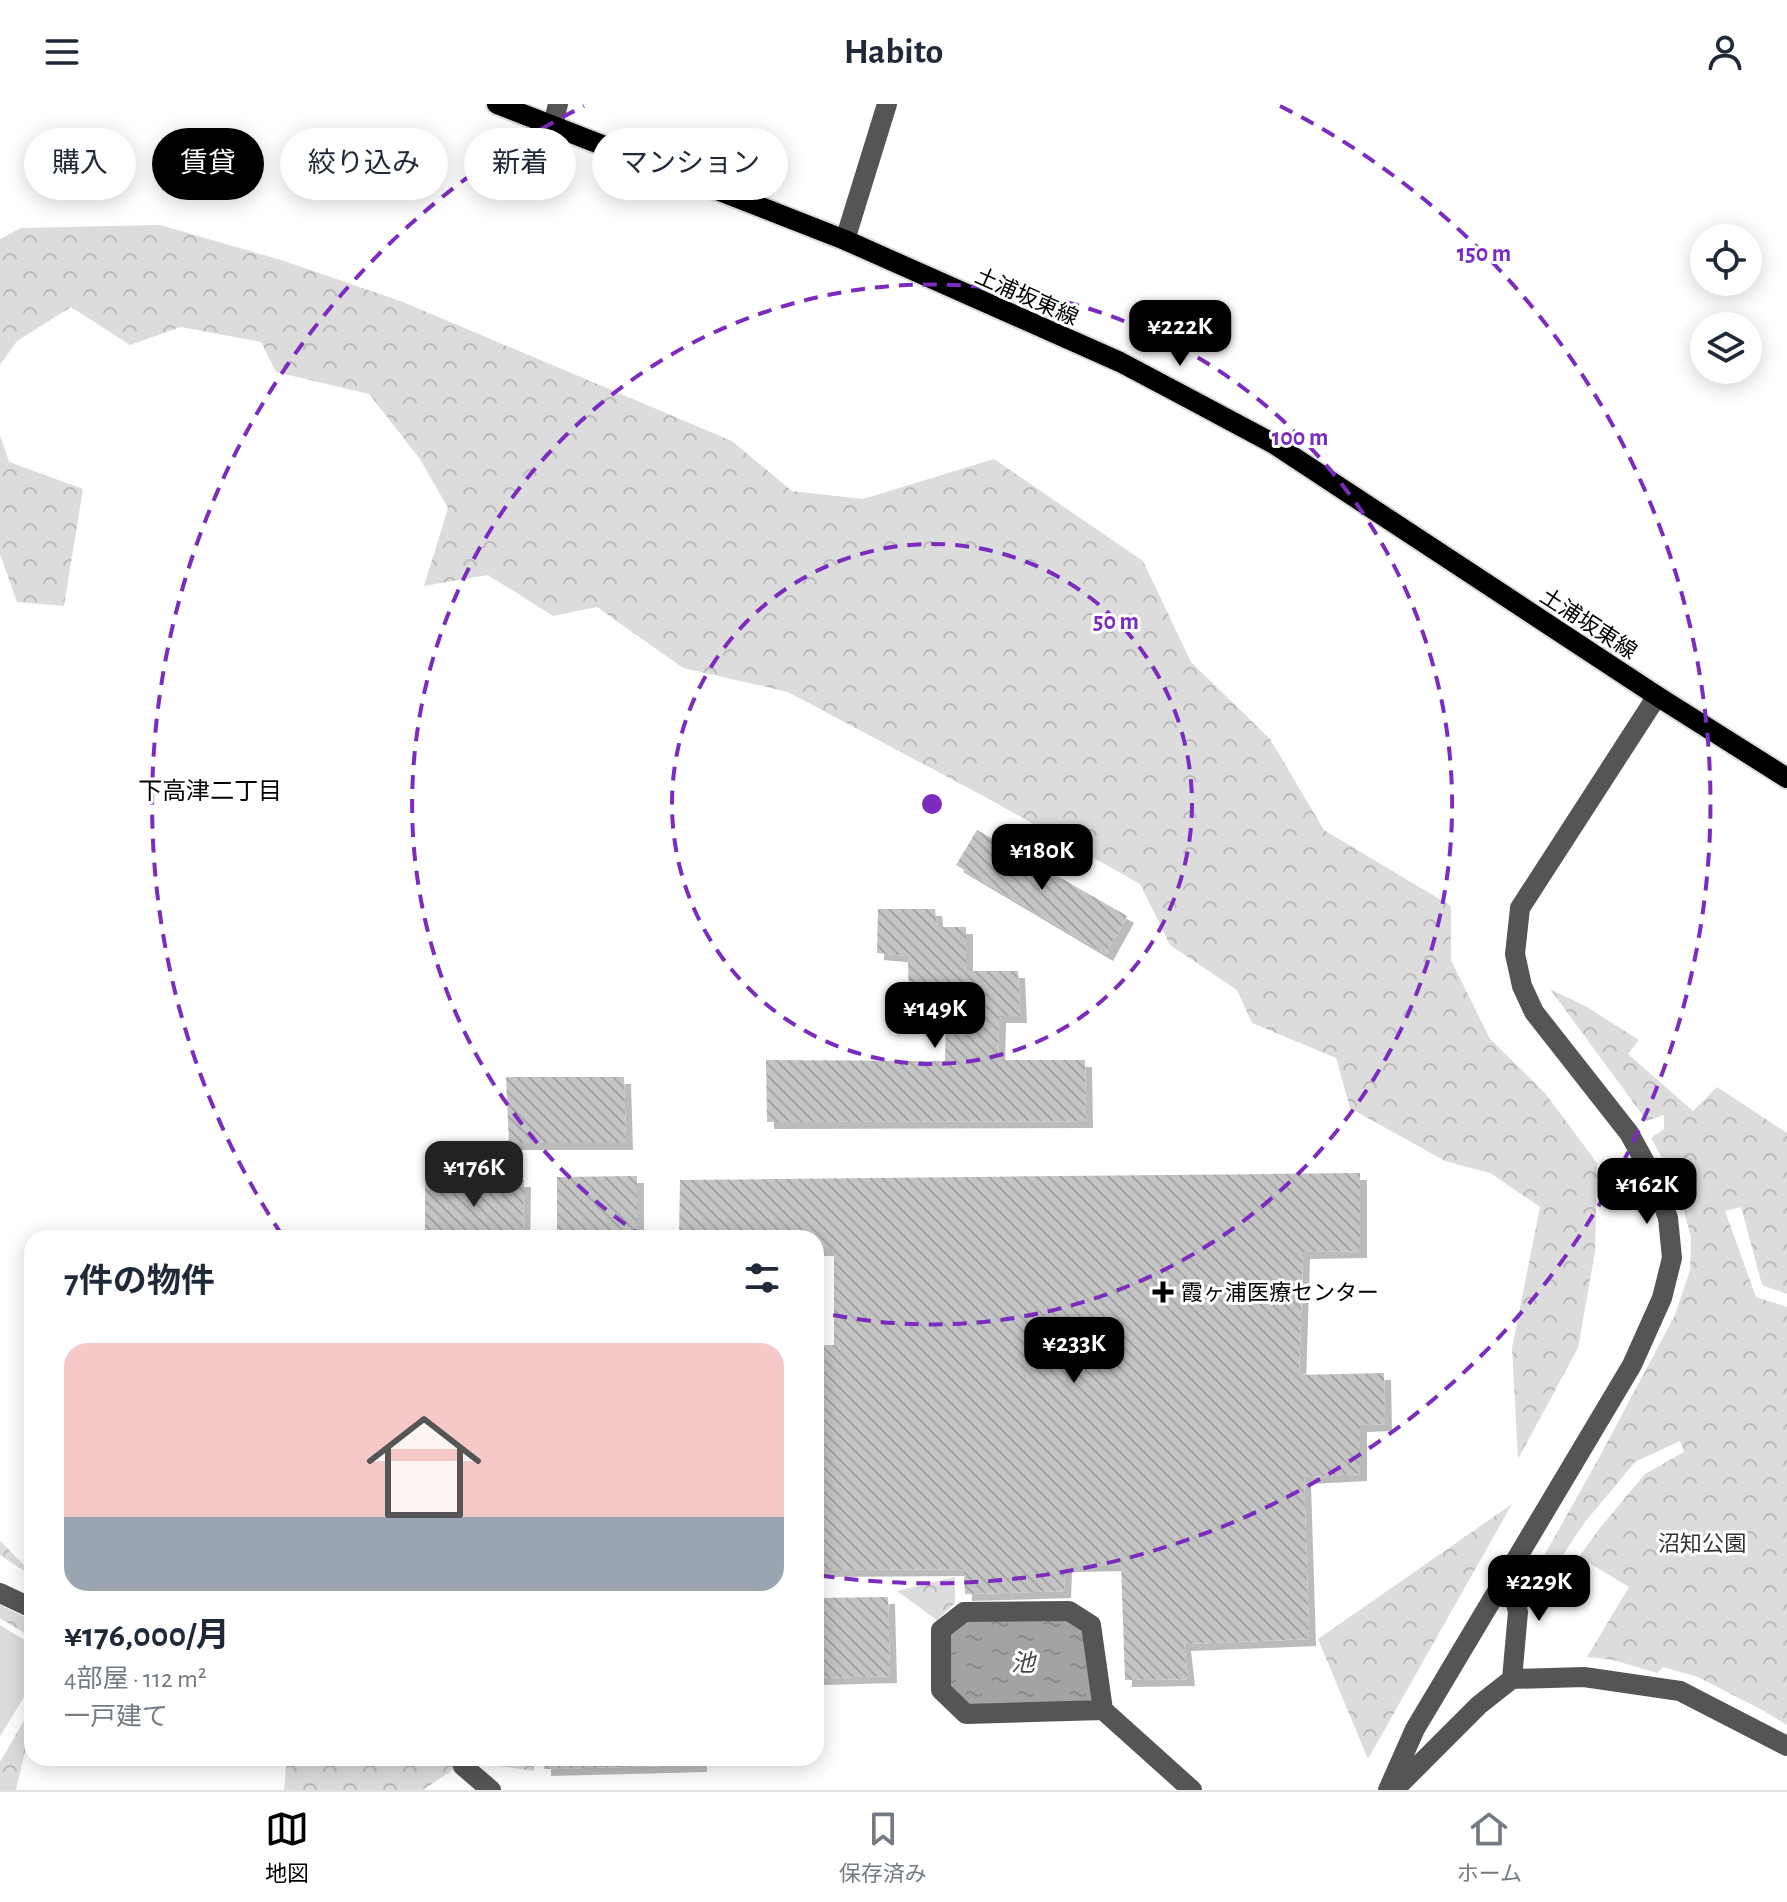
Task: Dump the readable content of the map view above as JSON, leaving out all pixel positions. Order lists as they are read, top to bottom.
{
  "streets": {
    "main road": ["土浦坂東線"]
  },
  "districts": ["下高津二丁目"],
  "water": ["池"],
  "parks": ["沼知公園"],
  "places": {
    "health": ["霞ヶ浦医療センター"]
  },
  "page": {
    "header": "Habito",
    "chip": [
      "購入",
      "賃貸",
      "絞り込み",
      "新着",
      "マンション"
    ],
    "price": [
      "¥222K",
      "¥180K",
      "¥149K",
      "¥176K",
      "¥162K",
      "¥233K",
      "¥229K"
    ],
    "heading": "7件の物件",
    "list": [
      {
        "name": "¥176,000/月",
        "note": "4部屋 · 112 m² · 一戸建て"
      }
    ],
    "tabs": ["地図", "保存済み", "ホーム"]
  },
  "rings": ["150 m", "100 m", "50 m"]
}
